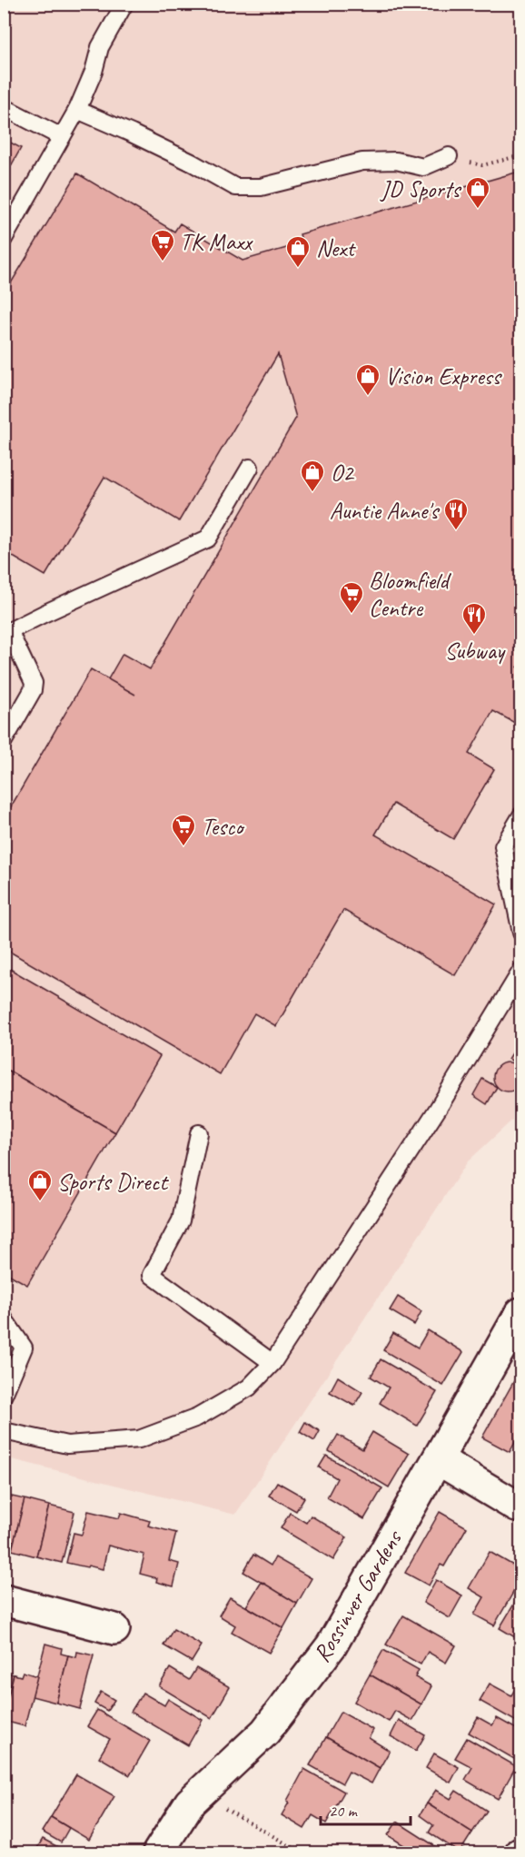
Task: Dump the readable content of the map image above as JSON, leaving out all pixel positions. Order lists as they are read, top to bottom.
{
  "streets": {
    "street": ["Rossinver Gardens"]
  },
  "places": {
    "shop": [
      "JD Sports",
      "Next",
      "Vision Express",
      "O2",
      "Sports Direct"
    ],
    "supermarket": ["TK Maxx", "Bloomfield Centre", "Tesco"],
    "restaurant": ["Auntie Anne's", "Subway"]
  },
  "scale_bar": "20 m"
}
